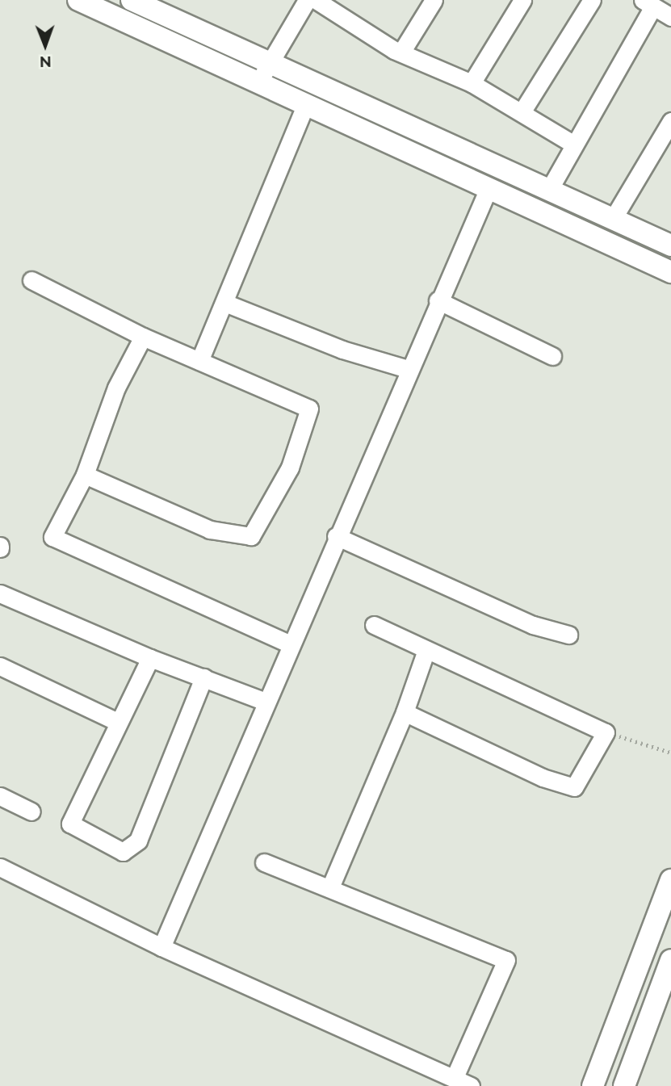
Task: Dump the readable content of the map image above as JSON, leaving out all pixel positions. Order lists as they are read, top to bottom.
{
  "north": "bottom"
}
